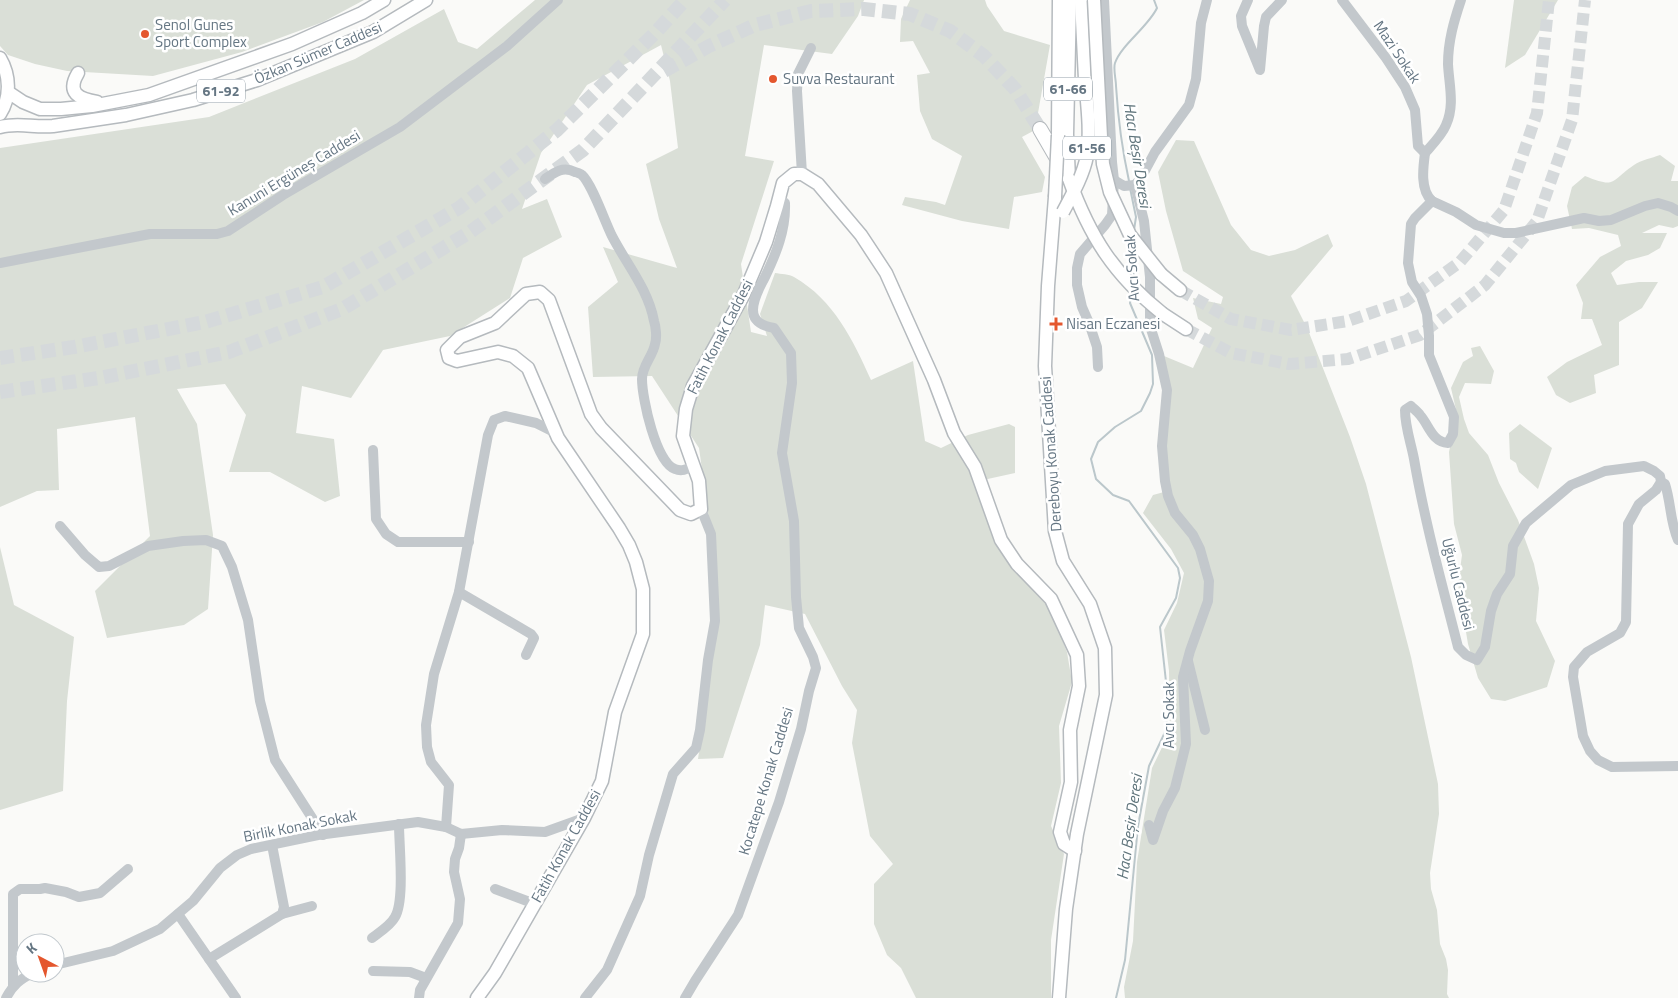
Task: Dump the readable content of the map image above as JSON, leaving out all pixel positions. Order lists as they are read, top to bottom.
{
  "streets": {
    "main road": [
      "Özkan Sümer Caddesi",
      "61-66",
      "61-92",
      "61-56",
      "Fatih Konak Caddesi",
      "Dereboyu Konak Caddesi"
    ],
    "street": [
      "Mazi Sokak",
      "Kanuni Ergüneş Caddesi",
      "Avcı Sokak",
      "Uğurlu Caddesi",
      "Kocatepe Konak Caddesi",
      "Birlik Konak Sokak"
    ]
  },
  "crossings": [
    ["61-56", "Dereboyu Konak Caddesi"],
    ["Fatih Konak Caddesi", "Kocatepe Konak Caddesi"]
  ],
  "water": ["Hacı Beşir Deresi"],
  "places": {
    "other": ["Senol Gunes Sport Complex", "Suvva Restaurant"],
    "health": ["Nisan Eczanesi"]
  },
  "north": "top left"
}
